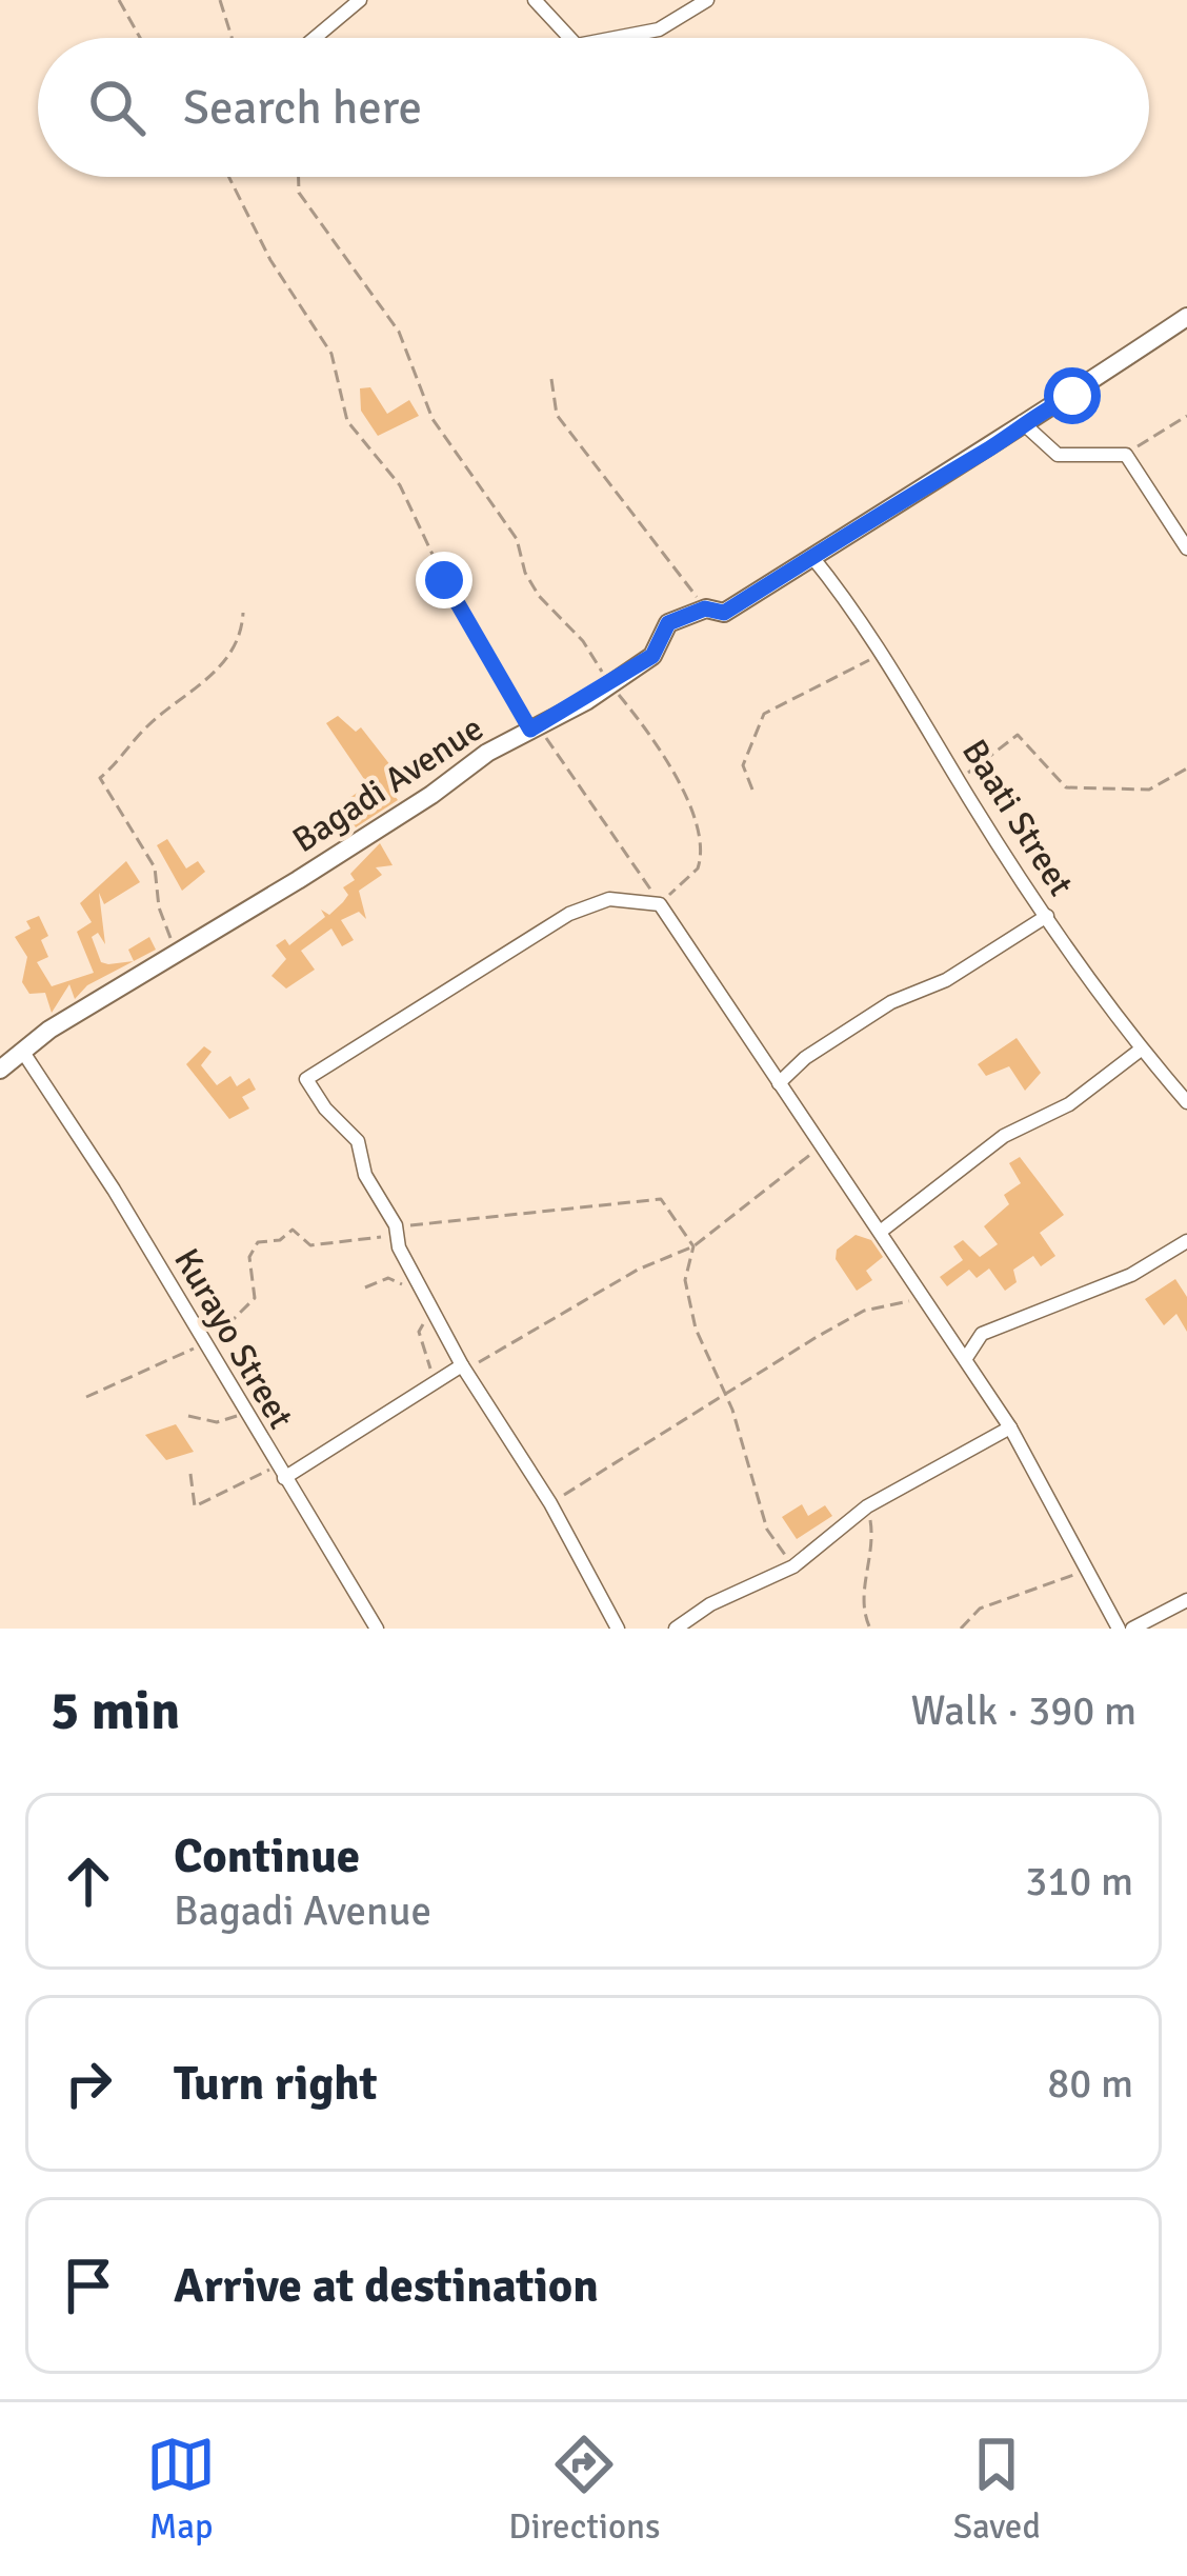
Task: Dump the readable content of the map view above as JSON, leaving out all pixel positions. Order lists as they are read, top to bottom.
{
  "streets": {
    "street": ["Bagadi Avenue", "Baati Street", "Kurayo Street"]
  },
  "crossings": [
    ["Bagadi Avenue", "Baati Street"],
    ["Bagadi Avenue", "Kurayo Street"]
  ],
  "page": {
    "search": "Search here",
    "heading": ["5 min", "Walk · 390 m"],
    "list": [
      ["Continue", "Bagadi Avenue", "310 m"],
      ["Turn right", "80 m"],
      "Arrive at destination"
    ],
    "nav": ["Map", "Directions", "Saved"]
  }
}
